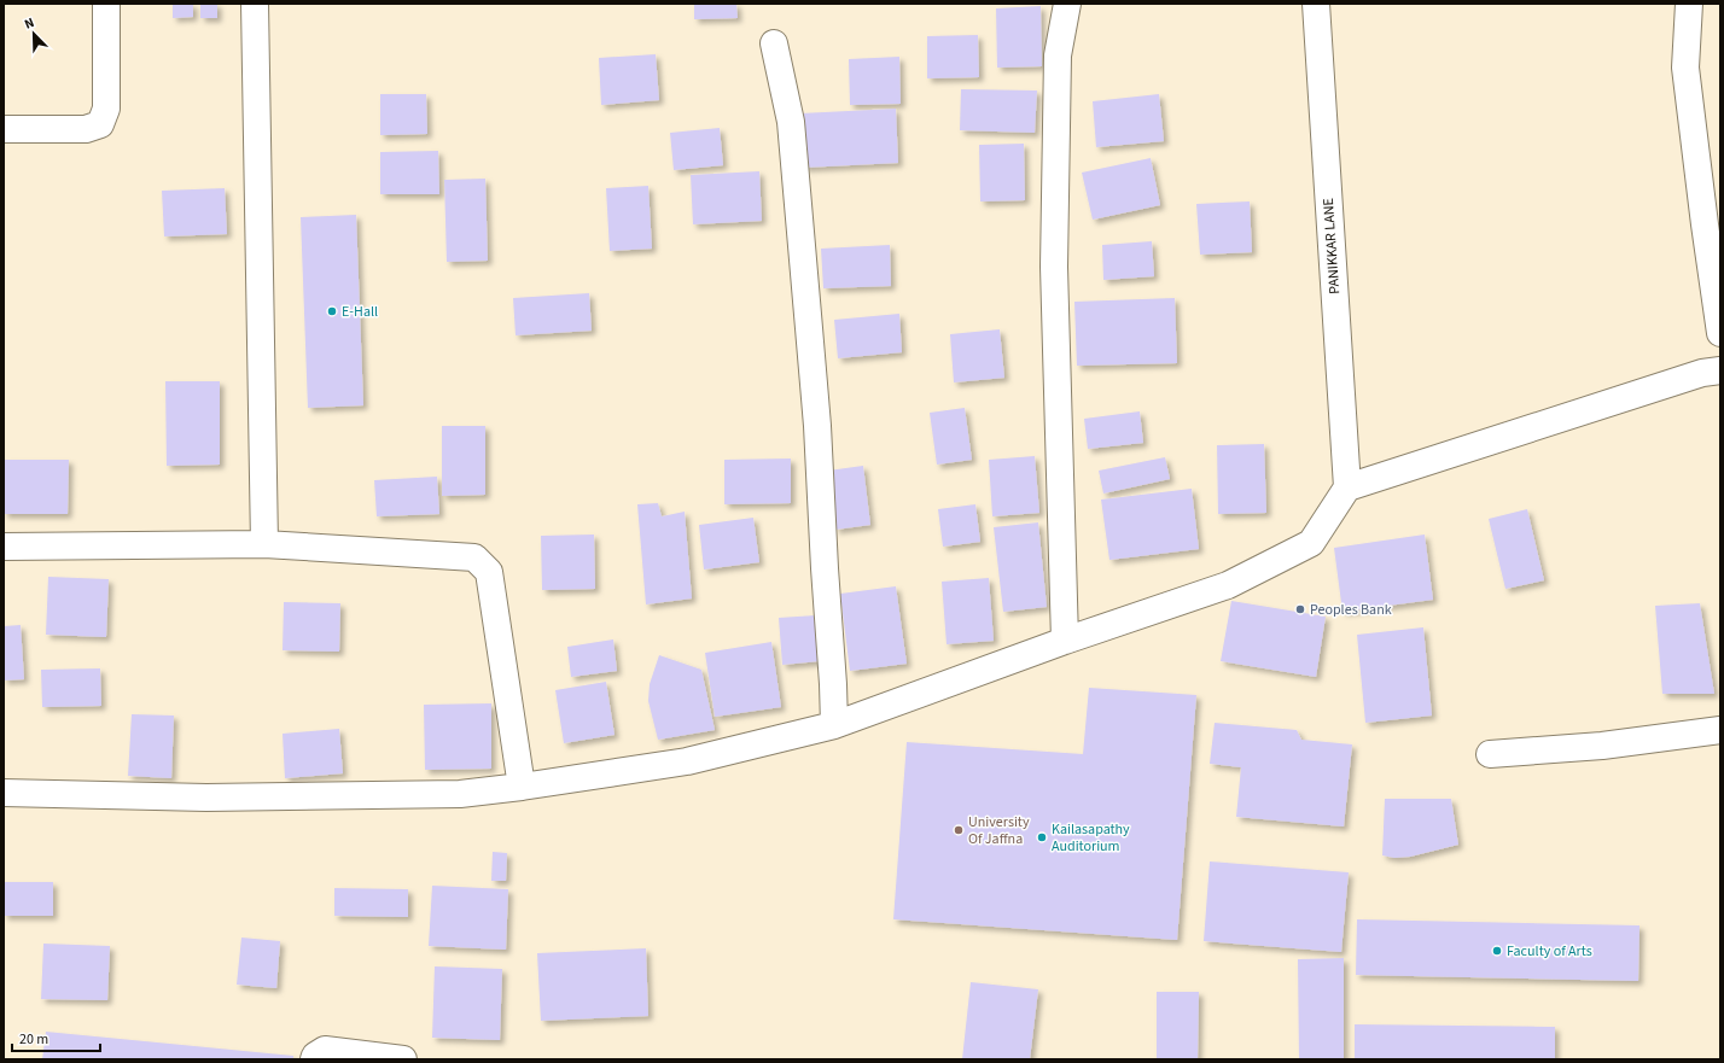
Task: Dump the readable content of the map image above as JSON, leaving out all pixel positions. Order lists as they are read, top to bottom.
{
  "streets": {
    "street": ["PANIKKAR LANE"]
  },
  "places": [
    "E-Hall",
    "Peoples Bank",
    "University Of Jaffna",
    "Kailasapathy Auditorium",
    "Faculty of Arts"
  ],
  "scale_bar": "20 m",
  "north": "top left"
}
